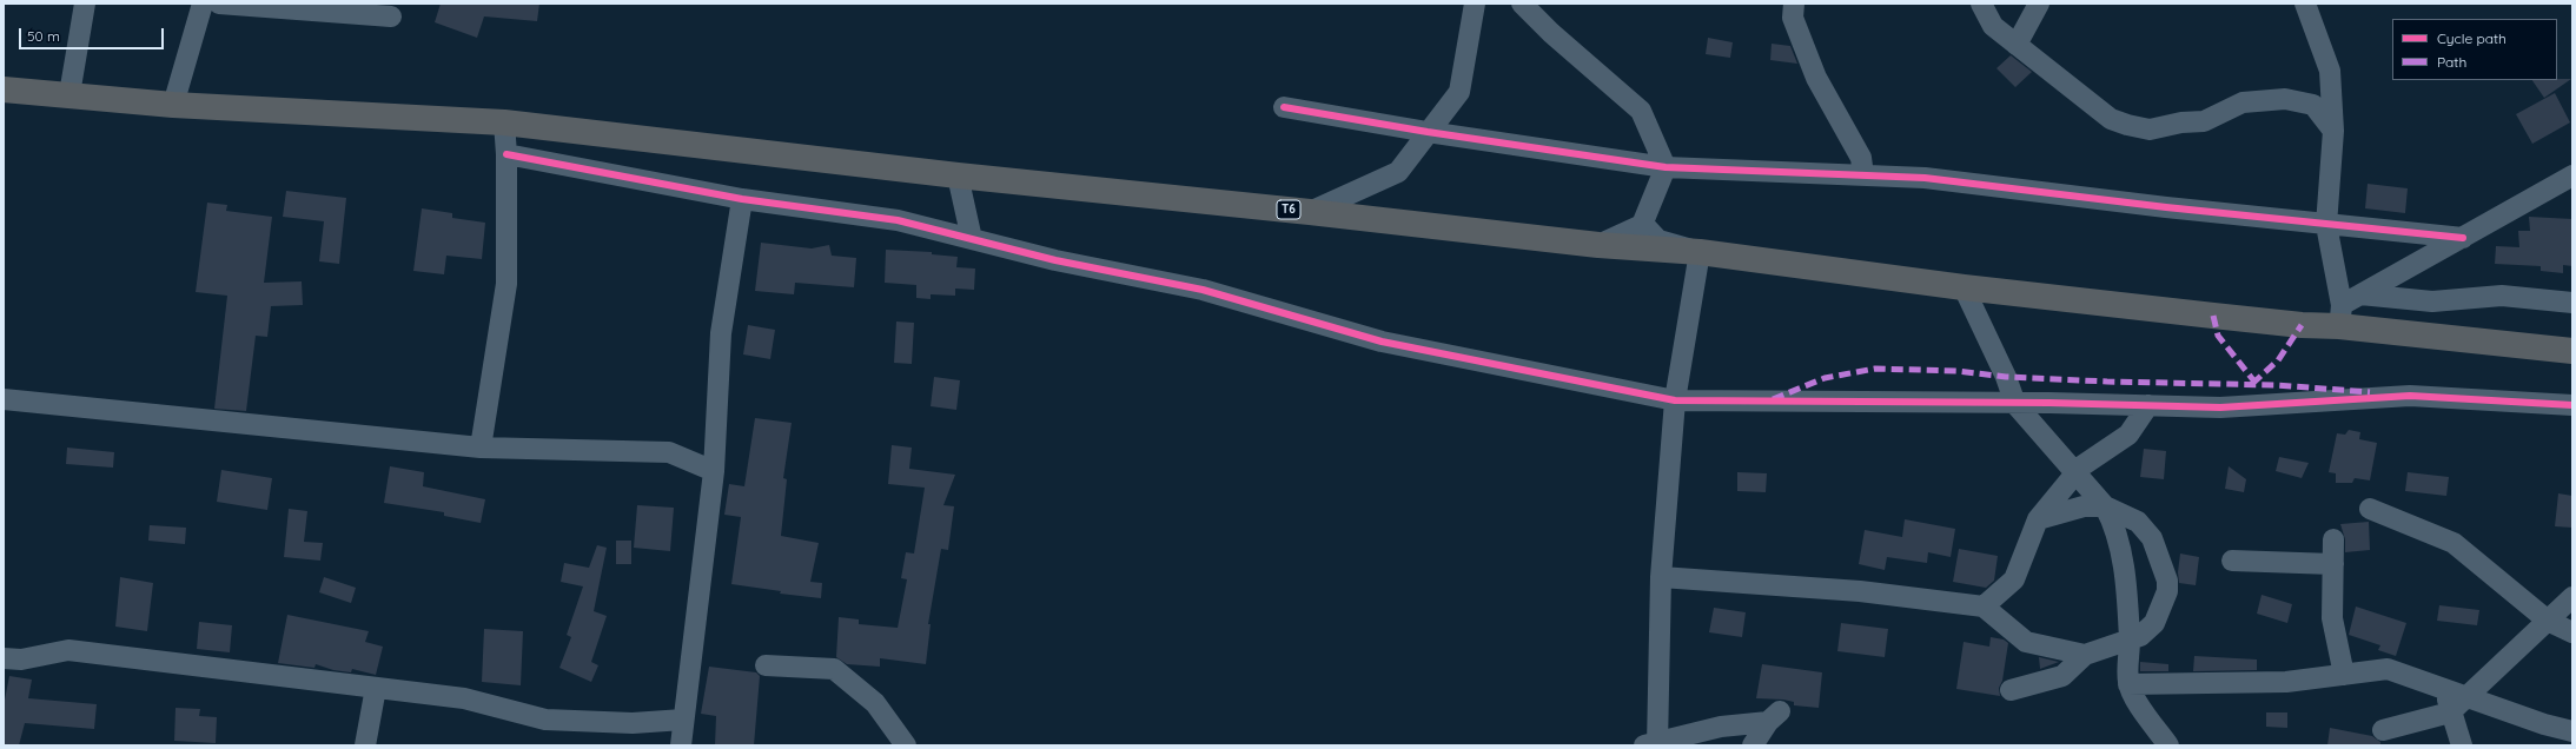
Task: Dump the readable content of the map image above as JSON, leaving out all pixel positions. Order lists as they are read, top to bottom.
{
  "streets": {
    "highway": ["T6"]
  },
  "legend": ["Cycle path", "Path"],
  "scale_bar": "50 m"
}
